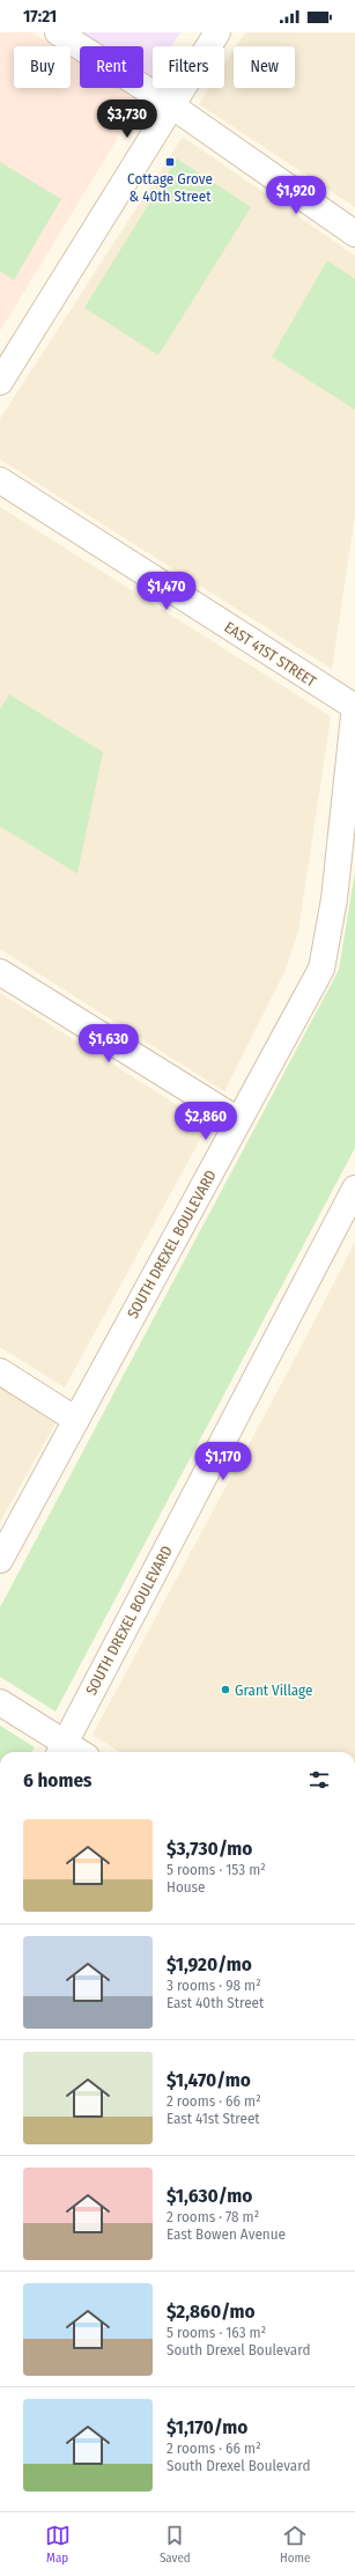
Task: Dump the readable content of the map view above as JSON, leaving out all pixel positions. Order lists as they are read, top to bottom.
{
  "streets": {
    "street": ["EAST 41ST STREET", "SOUTH DREXEL BOULEVARD"]
  },
  "crossings": [
    ["EAST 41ST STREET", "SOUTH DREXEL BOULEVARD"]
  ],
  "places": {
    "transit": ["Cottage Grove & 40th Street"],
    "other": ["Grant Village"]
  },
  "page": {
    "status": "17:21",
    "chip": [
      "Buy",
      "Rent",
      "Filters",
      "New"
    ],
    "price": [
      "$3,730",
      "$1,920",
      "$1,470",
      "$1,630",
      "$2,860",
      "$1,170"
    ],
    "heading": "6 homes",
    "list": [
      {
        "name": "$3,730/mo",
        "note": "5 rooms · 153 m² · House"
      },
      {
        "name": "$1,920/mo",
        "note": "3 rooms · 98 m² · East 40th Street"
      },
      {
        "name": "$1,470/mo",
        "note": "2 rooms · 66 m² · East 41st Street"
      },
      {
        "name": "$1,630/mo",
        "note": "2 rooms · 78 m² · East Bowen Avenue"
      },
      {
        "name": "$2,860/mo",
        "note": "5 rooms · 163 m² · South Drexel Boulevard"
      },
      {
        "name": "$1,170/mo",
        "note": "2 rooms · 66 m² · South Drexel Boulevard"
      }
    ],
    "tabs": ["Map", "Saved", "Home"]
  }
}
